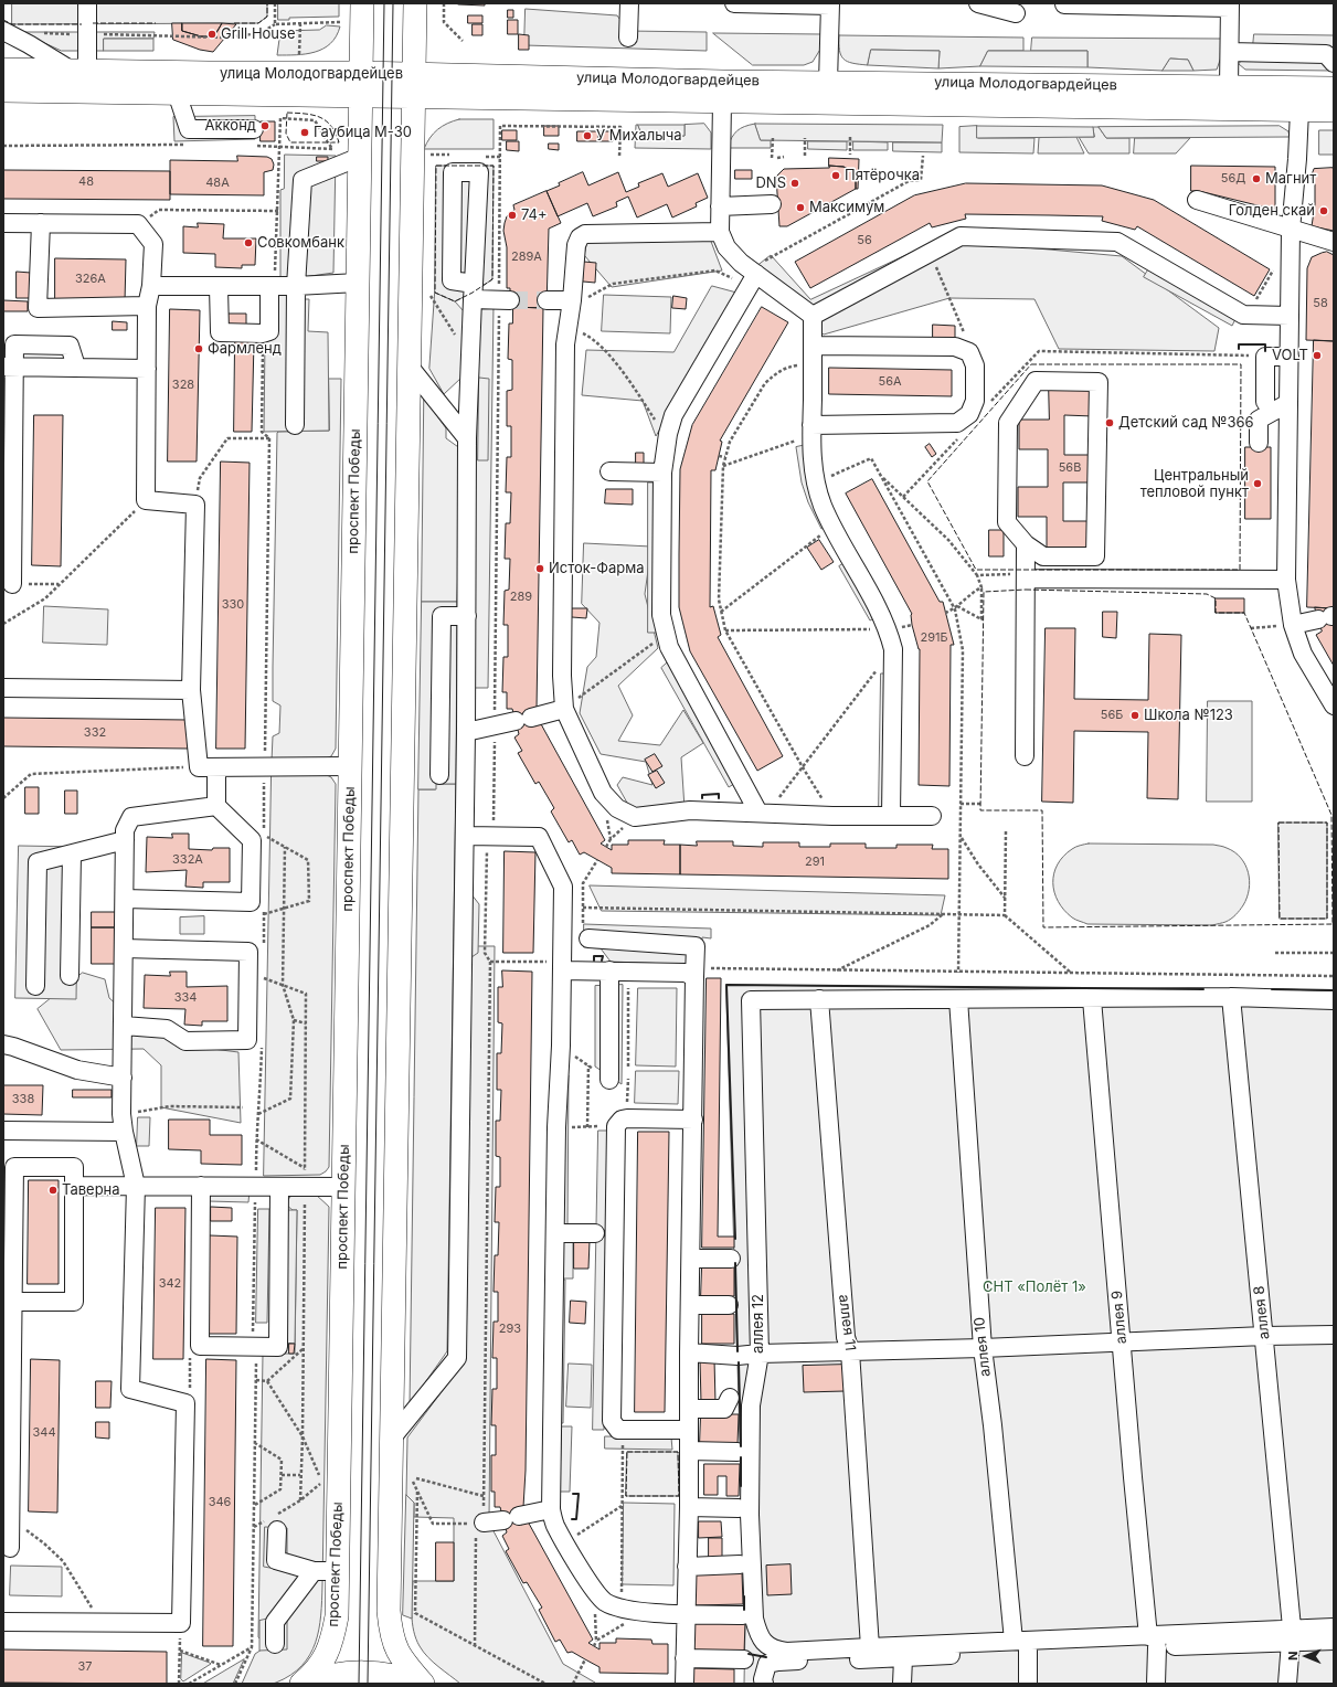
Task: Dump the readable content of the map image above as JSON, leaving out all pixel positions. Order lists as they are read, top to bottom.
{
  "streets": {
    "main road": ["улица Молодогвардейцев", "проспект Победы"],
    "street": [
      "аллея 8",
      "аллея 9",
      "аллея 11",
      "аллея 12",
      "аллея 10"
    ]
  },
  "crossings": [
    ["улица Молодогвардейцев", "проспект Победы"],
    ["аллея 11", "аллея 12"]
  ],
  "parks": ["СНТ «Полёт 1»"],
  "places": [
    "Grill House",
    "Акконд",
    "Гаубица М-30",
    "У Михалыча",
    "Пятёрочка",
    "Магнит",
    "DNS",
    "Максимум",
    "Голден скай",
    "74+",
    "Совкомбанк",
    "Фармленд",
    "VOLT",
    "Детский сад №366",
    "Центральный тепловой пункт",
    "Исток-Фарма",
    "Школа №123",
    "Таверна"
  ],
  "house_numbers": [
    "56Д",
    "48",
    "48А",
    "56",
    "289А",
    "326А",
    "58",
    "56А",
    "328",
    "56В",
    "289",
    "330",
    "291Б",
    "56Б",
    "332",
    "332А",
    "291",
    "334",
    "338",
    "342",
    "293",
    "344",
    "346",
    "37"
  ],
  "north": "left"
}
